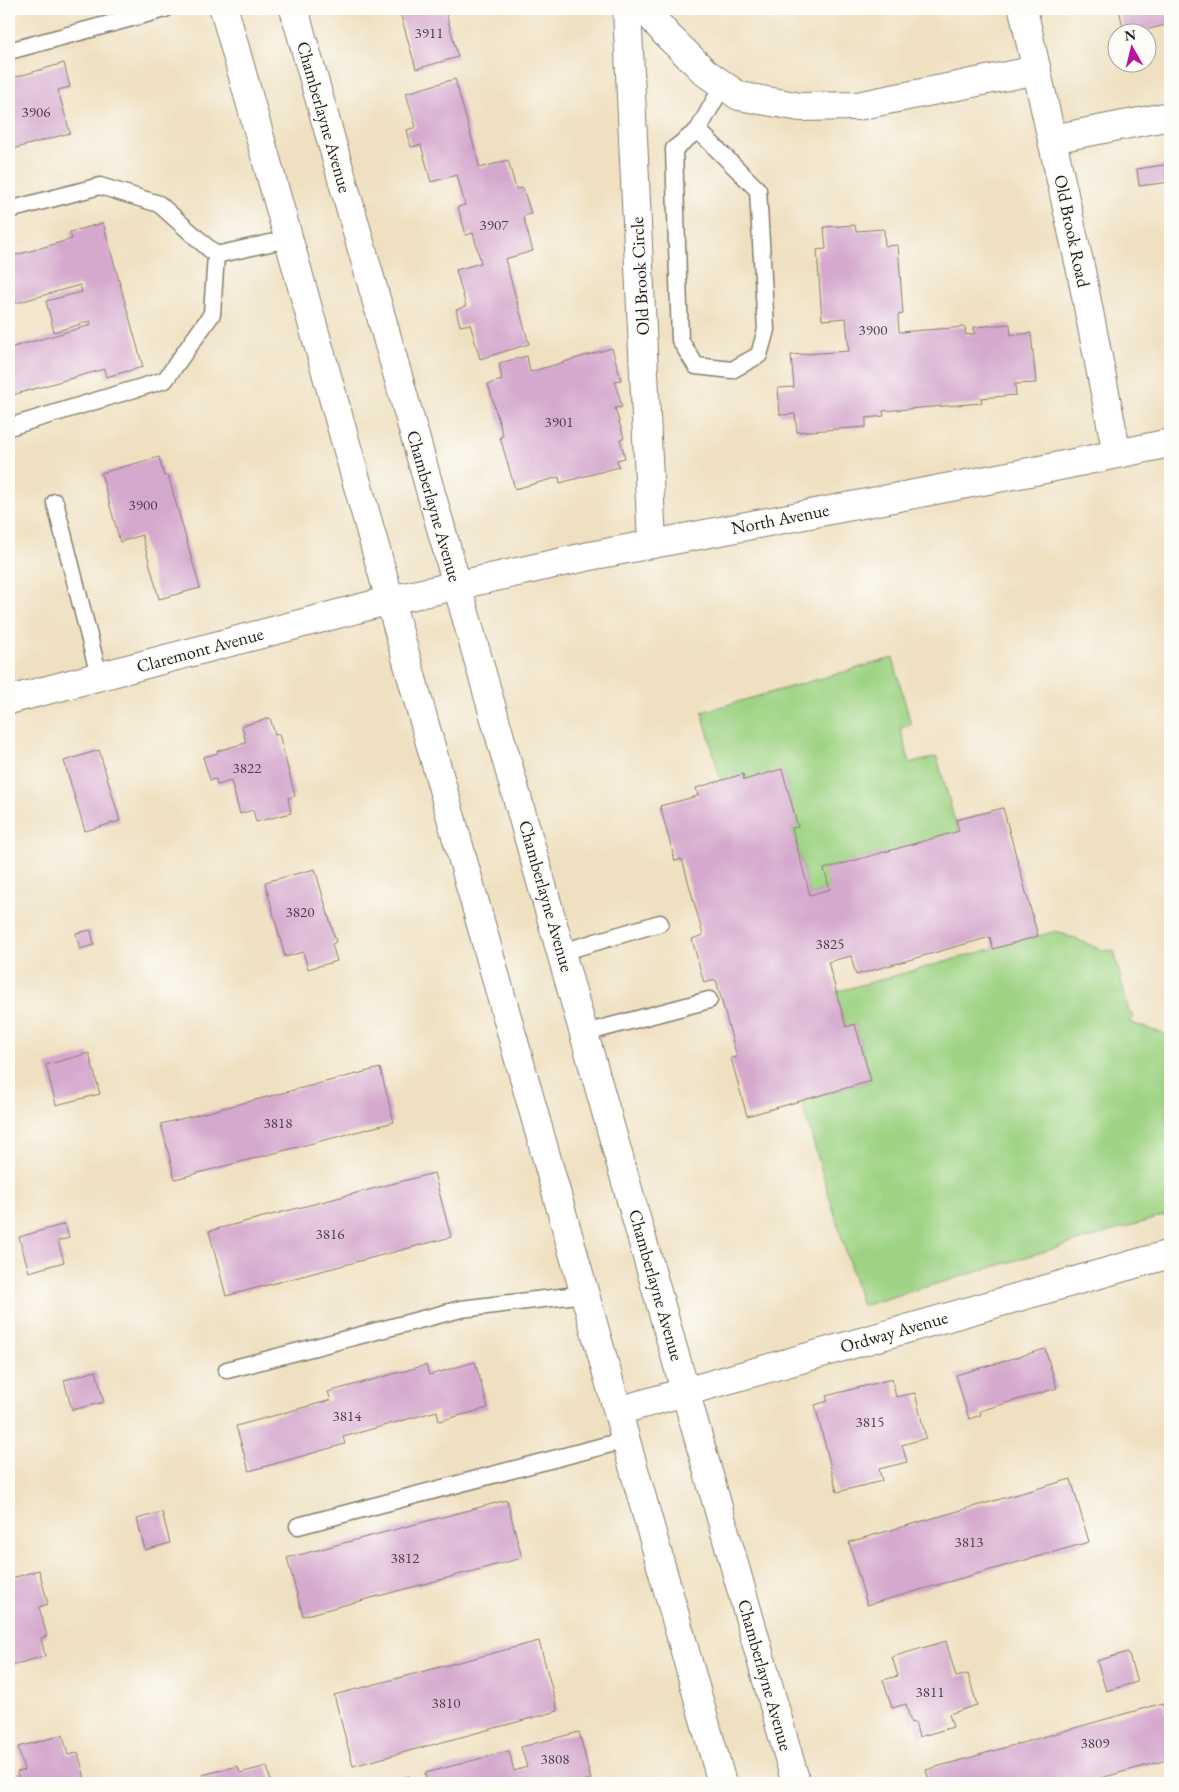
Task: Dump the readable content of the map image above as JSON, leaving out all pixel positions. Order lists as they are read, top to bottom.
{
  "streets": {
    "main road": [
      "Chamberlayne Avenue",
      "Old Brook Road",
      "Old Brook Circle",
      "North Avenue",
      "Claremont Avenue",
      "Ordway Avenue"
    ]
  },
  "crossings": [
    ["Chamberlayne Avenue", "North Avenue"],
    ["Chamberlayne Avenue", "Ordway Avenue"],
    ["Old Brook Road", "North Avenue"],
    ["Old Brook Circle", "North Avenue"],
    ["North Avenue", "Claremont Avenue"]
  ],
  "house_numbers": [
    "3911",
    "3906",
    "3907",
    "3900",
    "3901",
    "3900",
    "3822",
    "3820",
    "3825",
    "3818",
    "3816",
    "3814",
    "3815",
    "3813",
    "3812",
    "3811",
    "3810",
    "3809",
    "3808"
  ],
  "north": "top"
}
